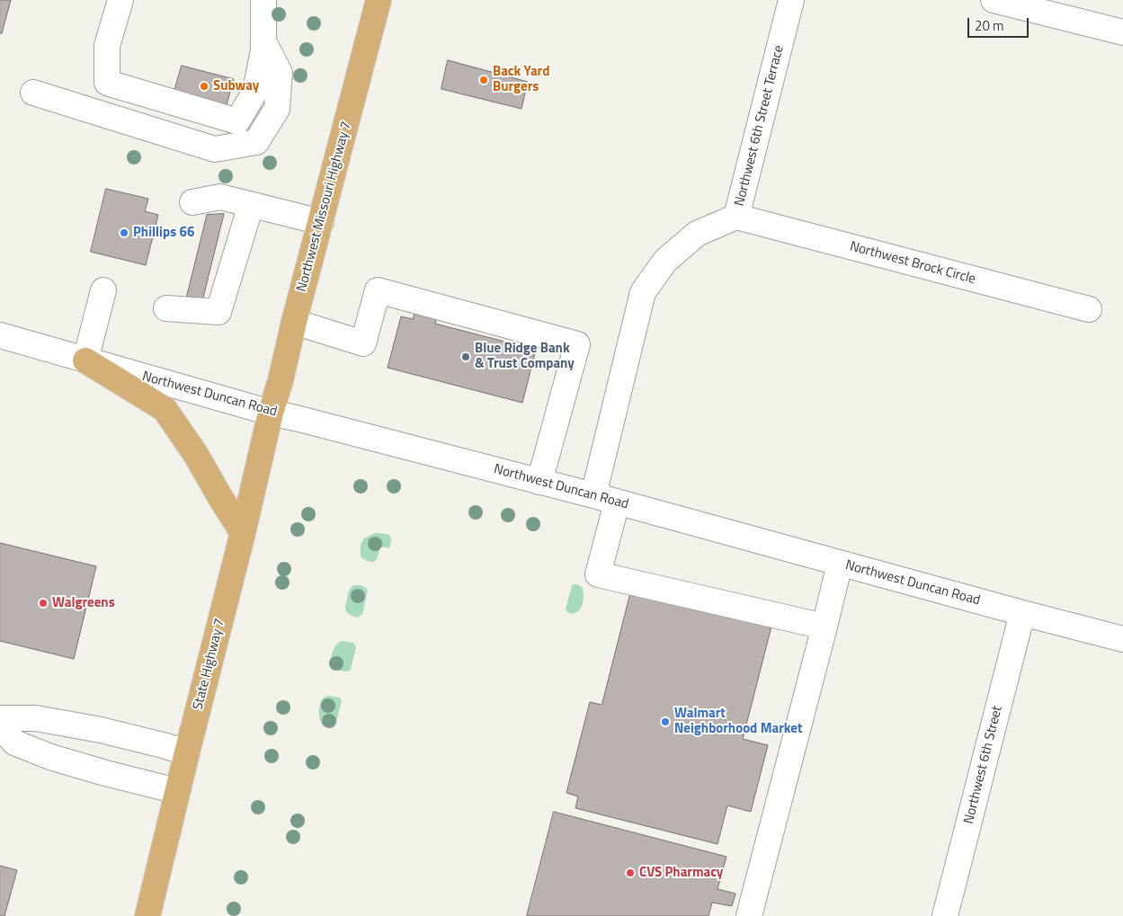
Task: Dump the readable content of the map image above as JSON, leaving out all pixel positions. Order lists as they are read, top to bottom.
{
  "streets": {
    "main road": ["Northwest Missouri Highway 7", "State Highway 7"],
    "street": [
      "Northwest 6th Street Terrace",
      "Northwest Brock Circle",
      "Northwest Duncan Road",
      "Northwest 6th Street"
    ]
  },
  "crossings": [
    ["Northwest 6th Street Terrace", "Northwest Brock Circle"],
    ["Northwest 6th Street Terrace", "Northwest Duncan Road"],
    ["Northwest Missouri Highway 7", "Northwest Duncan Road"],
    ["Northwest Missouri Highway 7", "State Highway 7"],
    ["Northwest Duncan Road", "State Highway 7"],
    ["Northwest Duncan Road", "Northwest 6th Street"]
  ],
  "places": [
    "Back Yard Burgers",
    "Subway",
    "Phillips 66",
    "Blue Ridge Bank & Trust Company",
    "Walgreens",
    "Walmart Neighborhood Market",
    "CVS Pharmacy"
  ],
  "scale_bar": "20 m"
}
